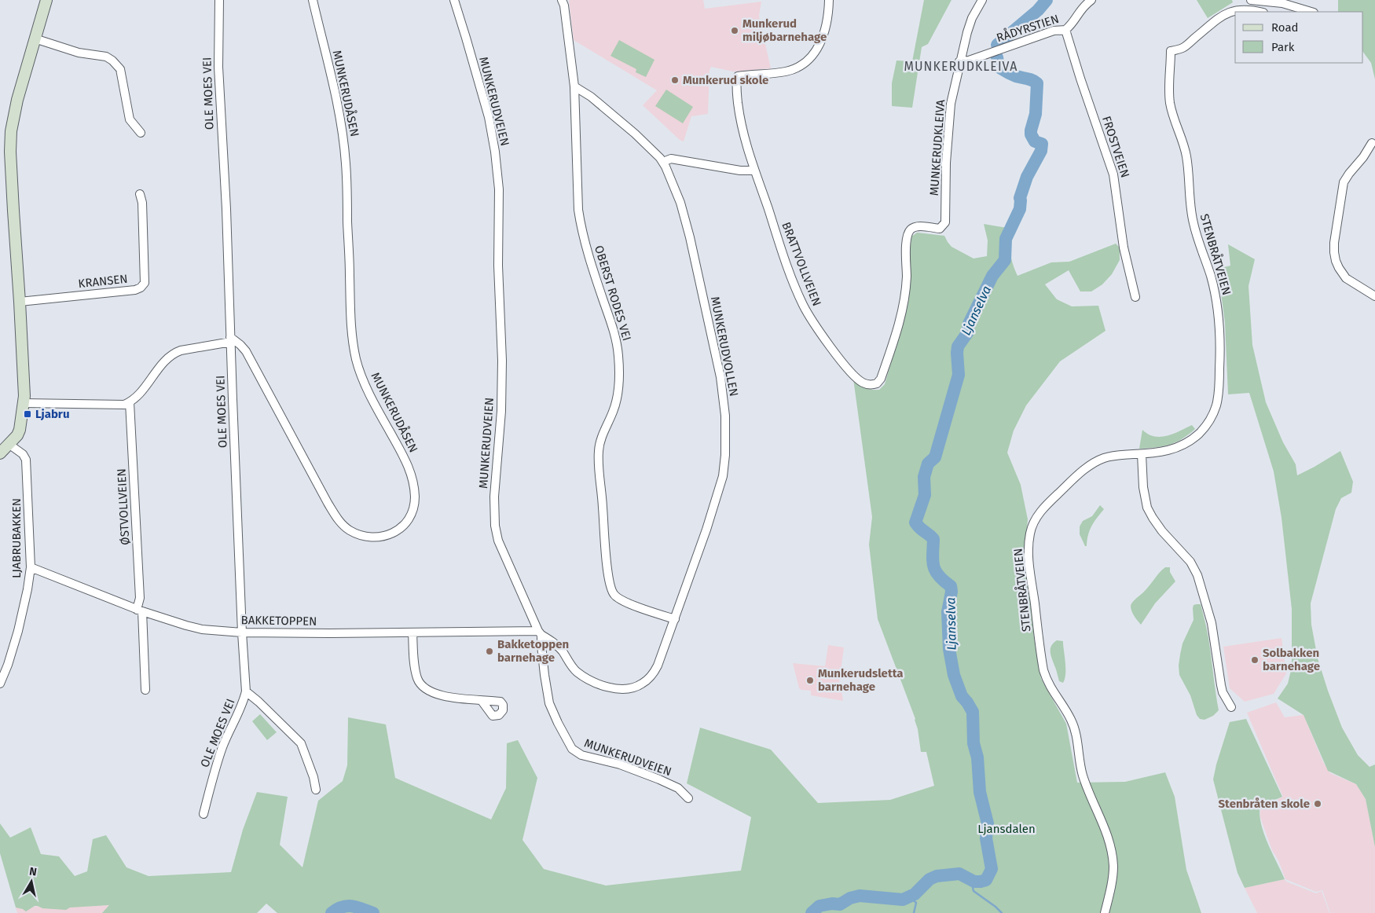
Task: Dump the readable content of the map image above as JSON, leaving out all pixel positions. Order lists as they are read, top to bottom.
{
  "streets": {
    "street": [
      "RÅDYRSTIEN",
      "OLE MOES VEI",
      "MUNKERUDÅSEN",
      "MUNKERUDVEIEN",
      "FROSTVEIEN",
      "MUNKERUDKLEIVA",
      "STENBRÅTVEIEN",
      "BRATTVOLLVEIEN",
      "KRANSEN",
      "OBERST RODES VEI",
      "MUNKERUDVOLLEN",
      "ØSTVOLLVEIEN",
      "LJABRUBAKKEN",
      "BAKKETOPPEN"
    ]
  },
  "crossings": [
    ["RÅDYRSTIEN", "FROSTVEIEN"],
    ["RÅDYRSTIEN", "MUNKERUDKLEIVA"],
    ["OLE MOES VEI", "MUNKERUDÅSEN"],
    ["OLE MOES VEI", "BAKKETOPPEN"],
    ["MUNKERUDVEIEN", "MUNKERUDVOLLEN"],
    ["MUNKERUDVEIEN", "BAKKETOPPEN"],
    ["MUNKERUDKLEIVA", "BRATTVOLLVEIEN"],
    ["OBERST RODES VEI", "MUNKERUDVOLLEN"],
    ["MUNKERUDVOLLEN", "BAKKETOPPEN"],
    ["ØSTVOLLVEIEN", "BAKKETOPPEN"],
    ["LJABRUBAKKEN", "BAKKETOPPEN"]
  ],
  "districts": ["MUNKERUDKLEIVA"],
  "water": ["Ljanselva"],
  "parks": ["Ljansdalen"],
  "places": {
    "other": [
      "Munkerud miljøbarnehage",
      "Munkerud skole",
      "Bakketoppen barnehage",
      "Solbakken barnehage",
      "Munkerudsletta barnehage",
      "Stenbråten skole"
    ],
    "transit": ["Ljabru"]
  },
  "legend": ["Road", "Park"],
  "north": "top"
}
